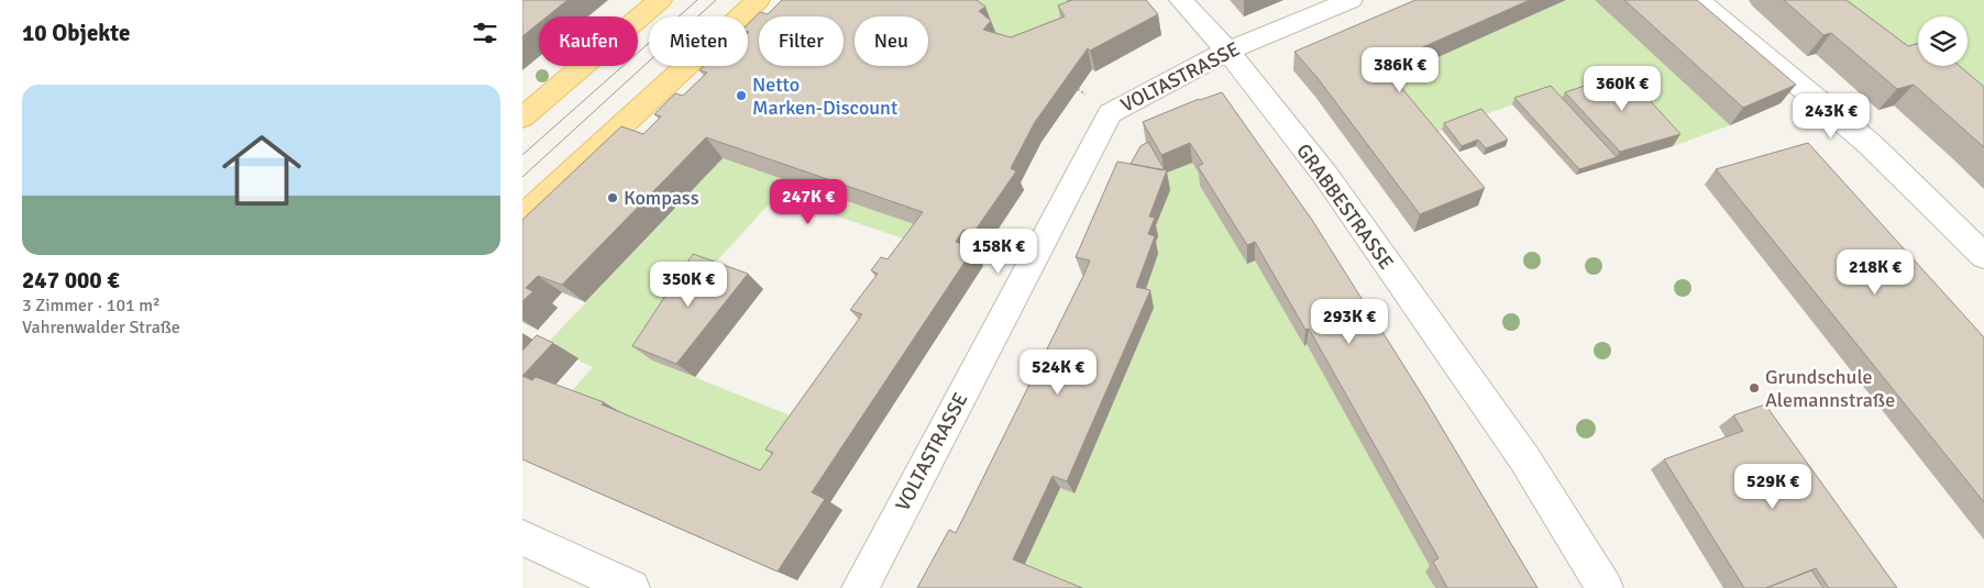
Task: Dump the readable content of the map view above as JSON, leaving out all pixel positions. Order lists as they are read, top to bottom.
{
  "streets": {
    "street": ["VOLTASTRASSE", "GRABBESTRASSE"]
  },
  "crossings": [
    ["VOLTASTRASSE", "GRABBESTRASSE"]
  ],
  "places": ["Netto Marken-Discount", "Kompass", "Grundschule Alemannstraße"],
  "page": {
    "heading": "10 Objekte",
    "chip": [
      "Kaufen",
      "Mieten",
      "Filter",
      "Neu"
    ],
    "price": [
      "386K €",
      "360K €",
      "243K €",
      "247K €",
      "158K €",
      "218K €",
      "350K €",
      "293K €",
      "524K €",
      "529K €"
    ],
    "list": [
      {
        "name": "247 000 €",
        "note": "3 Zimmer · 101 m² · Vahrenwalder Straße"
      }
    ]
  }
}
